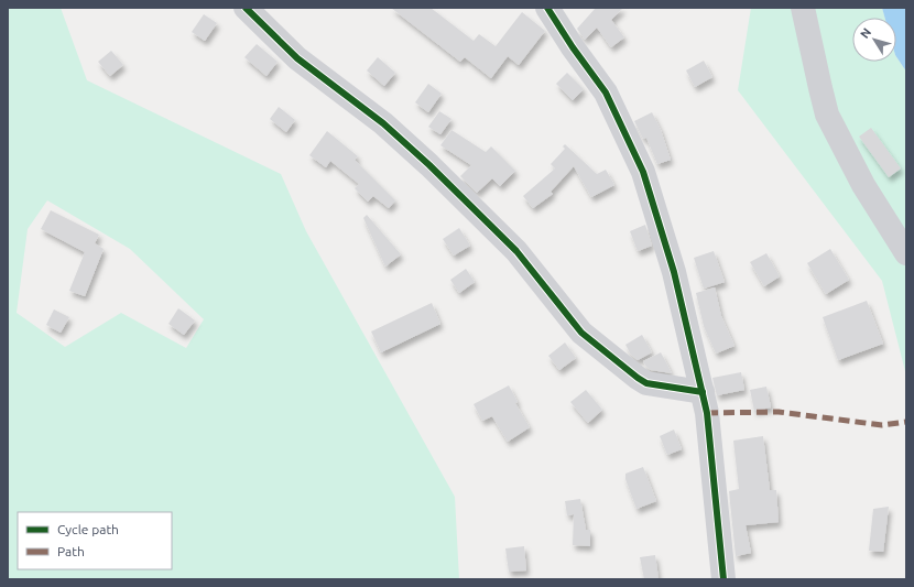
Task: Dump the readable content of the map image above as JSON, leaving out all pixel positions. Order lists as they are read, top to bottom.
{
  "legend": ["Cycle path", "Path"],
  "north": "top left"
}
